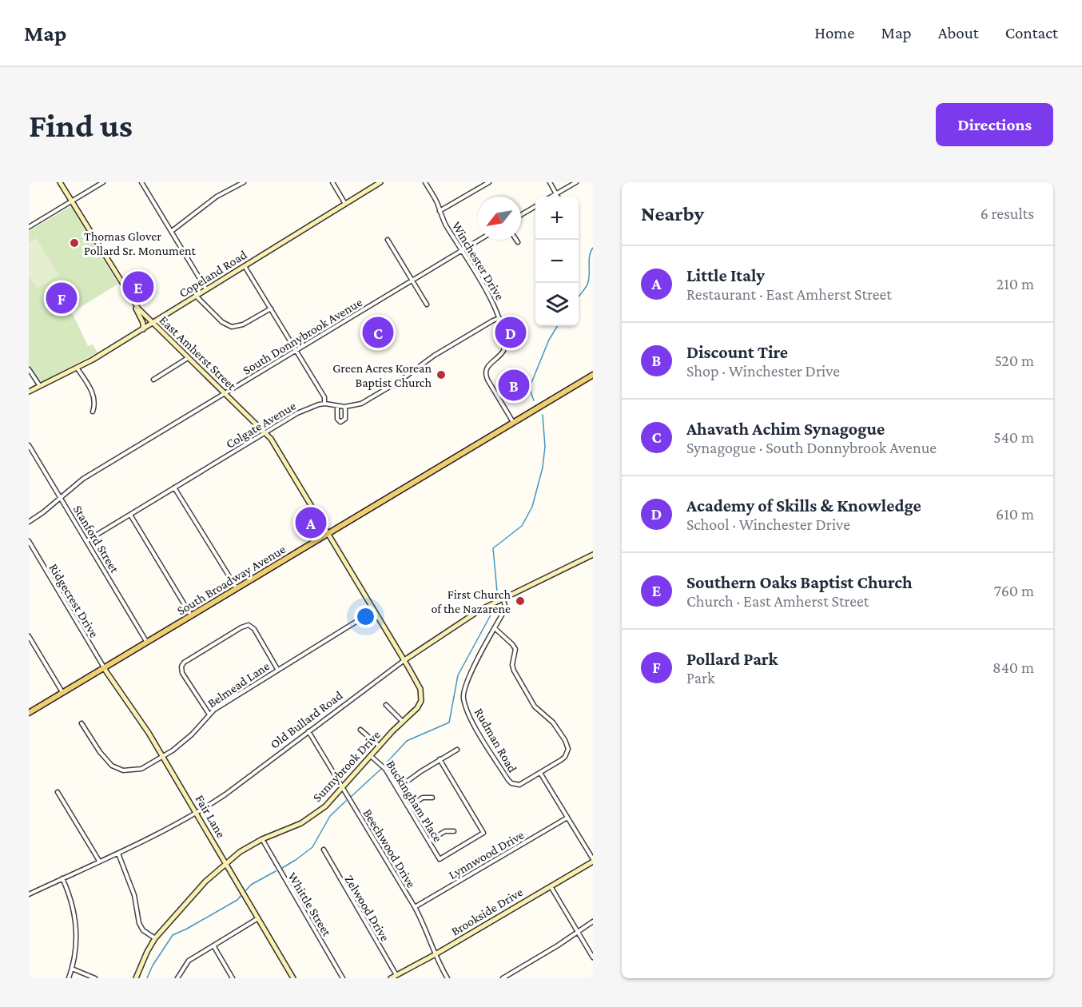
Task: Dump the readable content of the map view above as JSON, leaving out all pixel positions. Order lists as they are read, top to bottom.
{
  "streets": {
    "main road": ["South Broadway Avenue"],
    "street": [
      "Winchester Drive",
      "Copeland Road",
      "South Donnybrook Avenue",
      "East Amherst Street",
      "Colgate Avenue",
      "Stanford Street",
      "Ridgecrest Drive",
      "Belmead Lane",
      "Old Bullard Road",
      "Rudman Road",
      "Sunnybrook Drive",
      "Buckingham Place",
      "Fair Lane",
      "Beechwood Drive",
      "Lynnwood Drive",
      "Whittle Street",
      "Zelwood Drive",
      "Brookside Drive"
    ]
  },
  "crossings": [
    ["Winchester Drive", "South Donnybrook Avenue"],
    ["Winchester Drive", "Colgate Avenue"],
    ["Winchester Drive", "South Broadway Avenue"],
    ["Copeland Road", "East Amherst Street"],
    ["South Donnybrook Avenue", "East Amherst Street"],
    ["South Donnybrook Avenue", "Stanford Street"],
    ["East Amherst Street", "Colgate Avenue"],
    ["East Amherst Street", "South Broadway Avenue"],
    ["East Amherst Street", "Belmead Lane"],
    ["East Amherst Street", "Old Bullard Road"],
    ["East Amherst Street", "Sunnybrook Drive"],
    ["Colgate Avenue", "Stanford Street"],
    ["Stanford Street", "South Broadway Avenue"],
    ["South Broadway Avenue", "Ridgecrest Drive"],
    ["South Broadway Avenue", "Fair Lane"],
    ["Ridgecrest Drive", "Fair Lane"],
    ["Belmead Lane", "Fair Lane"],
    ["Old Bullard Road", "Rudman Road"],
    ["Old Bullard Road", "Fair Lane"],
    ["Old Bullard Road", "Beechwood Drive"],
    ["Sunnybrook Drive", "Buckingham Place"],
    ["Sunnybrook Drive", "Fair Lane"],
    ["Sunnybrook Drive", "Beechwood Drive"],
    ["Sunnybrook Drive", "Whittle Street"],
    ["Beechwood Drive", "Lynnwood Drive"],
    ["Beechwood Drive", "Brookside Drive"],
    ["Zelwood Drive", "Brookside Drive"]
  ],
  "places": ["Thomas Glover Pollard Sr. Monument", "Green Acres Korean Baptist Church", "First Church of the Nazarene"],
  "north": "bottom left",
  "page": {
    "header": "Map",
    "nav": [
      "Home",
      "Map",
      "About",
      "Contact"
    ],
    "buttons": "Directions",
    "title": "Find us",
    "heading": ["Nearby", "6 results"],
    "map_buttons": ["+", "−"],
    "list": [
      {
        "mark": "A",
        "name": "Little Italy",
        "note": "Restaurant · East Amherst Street",
        "value": "210 m"
      },
      {
        "mark": "B",
        "name": "Discount Tire",
        "note": "Shop · Winchester Drive",
        "value": "520 m"
      },
      {
        "mark": "C",
        "name": "Ahavath Achim Synagogue",
        "note": "Synagogue · South Donnybrook Avenue",
        "value": "540 m"
      },
      {
        "mark": "D",
        "name": "Academy of Skills & Knowledge",
        "note": "School · Winchester Drive",
        "value": "610 m"
      },
      {
        "mark": "E",
        "name": "Southern Oaks Baptist Church",
        "note": "Church · East Amherst Street",
        "value": "760 m"
      },
      {
        "mark": "F",
        "name": "Pollard Park",
        "note": "Park",
        "value": "840 m"
      }
    ],
    "pins": [
      "E",
      "F",
      "C",
      "D",
      "B",
      "A"
    ]
  }
}
